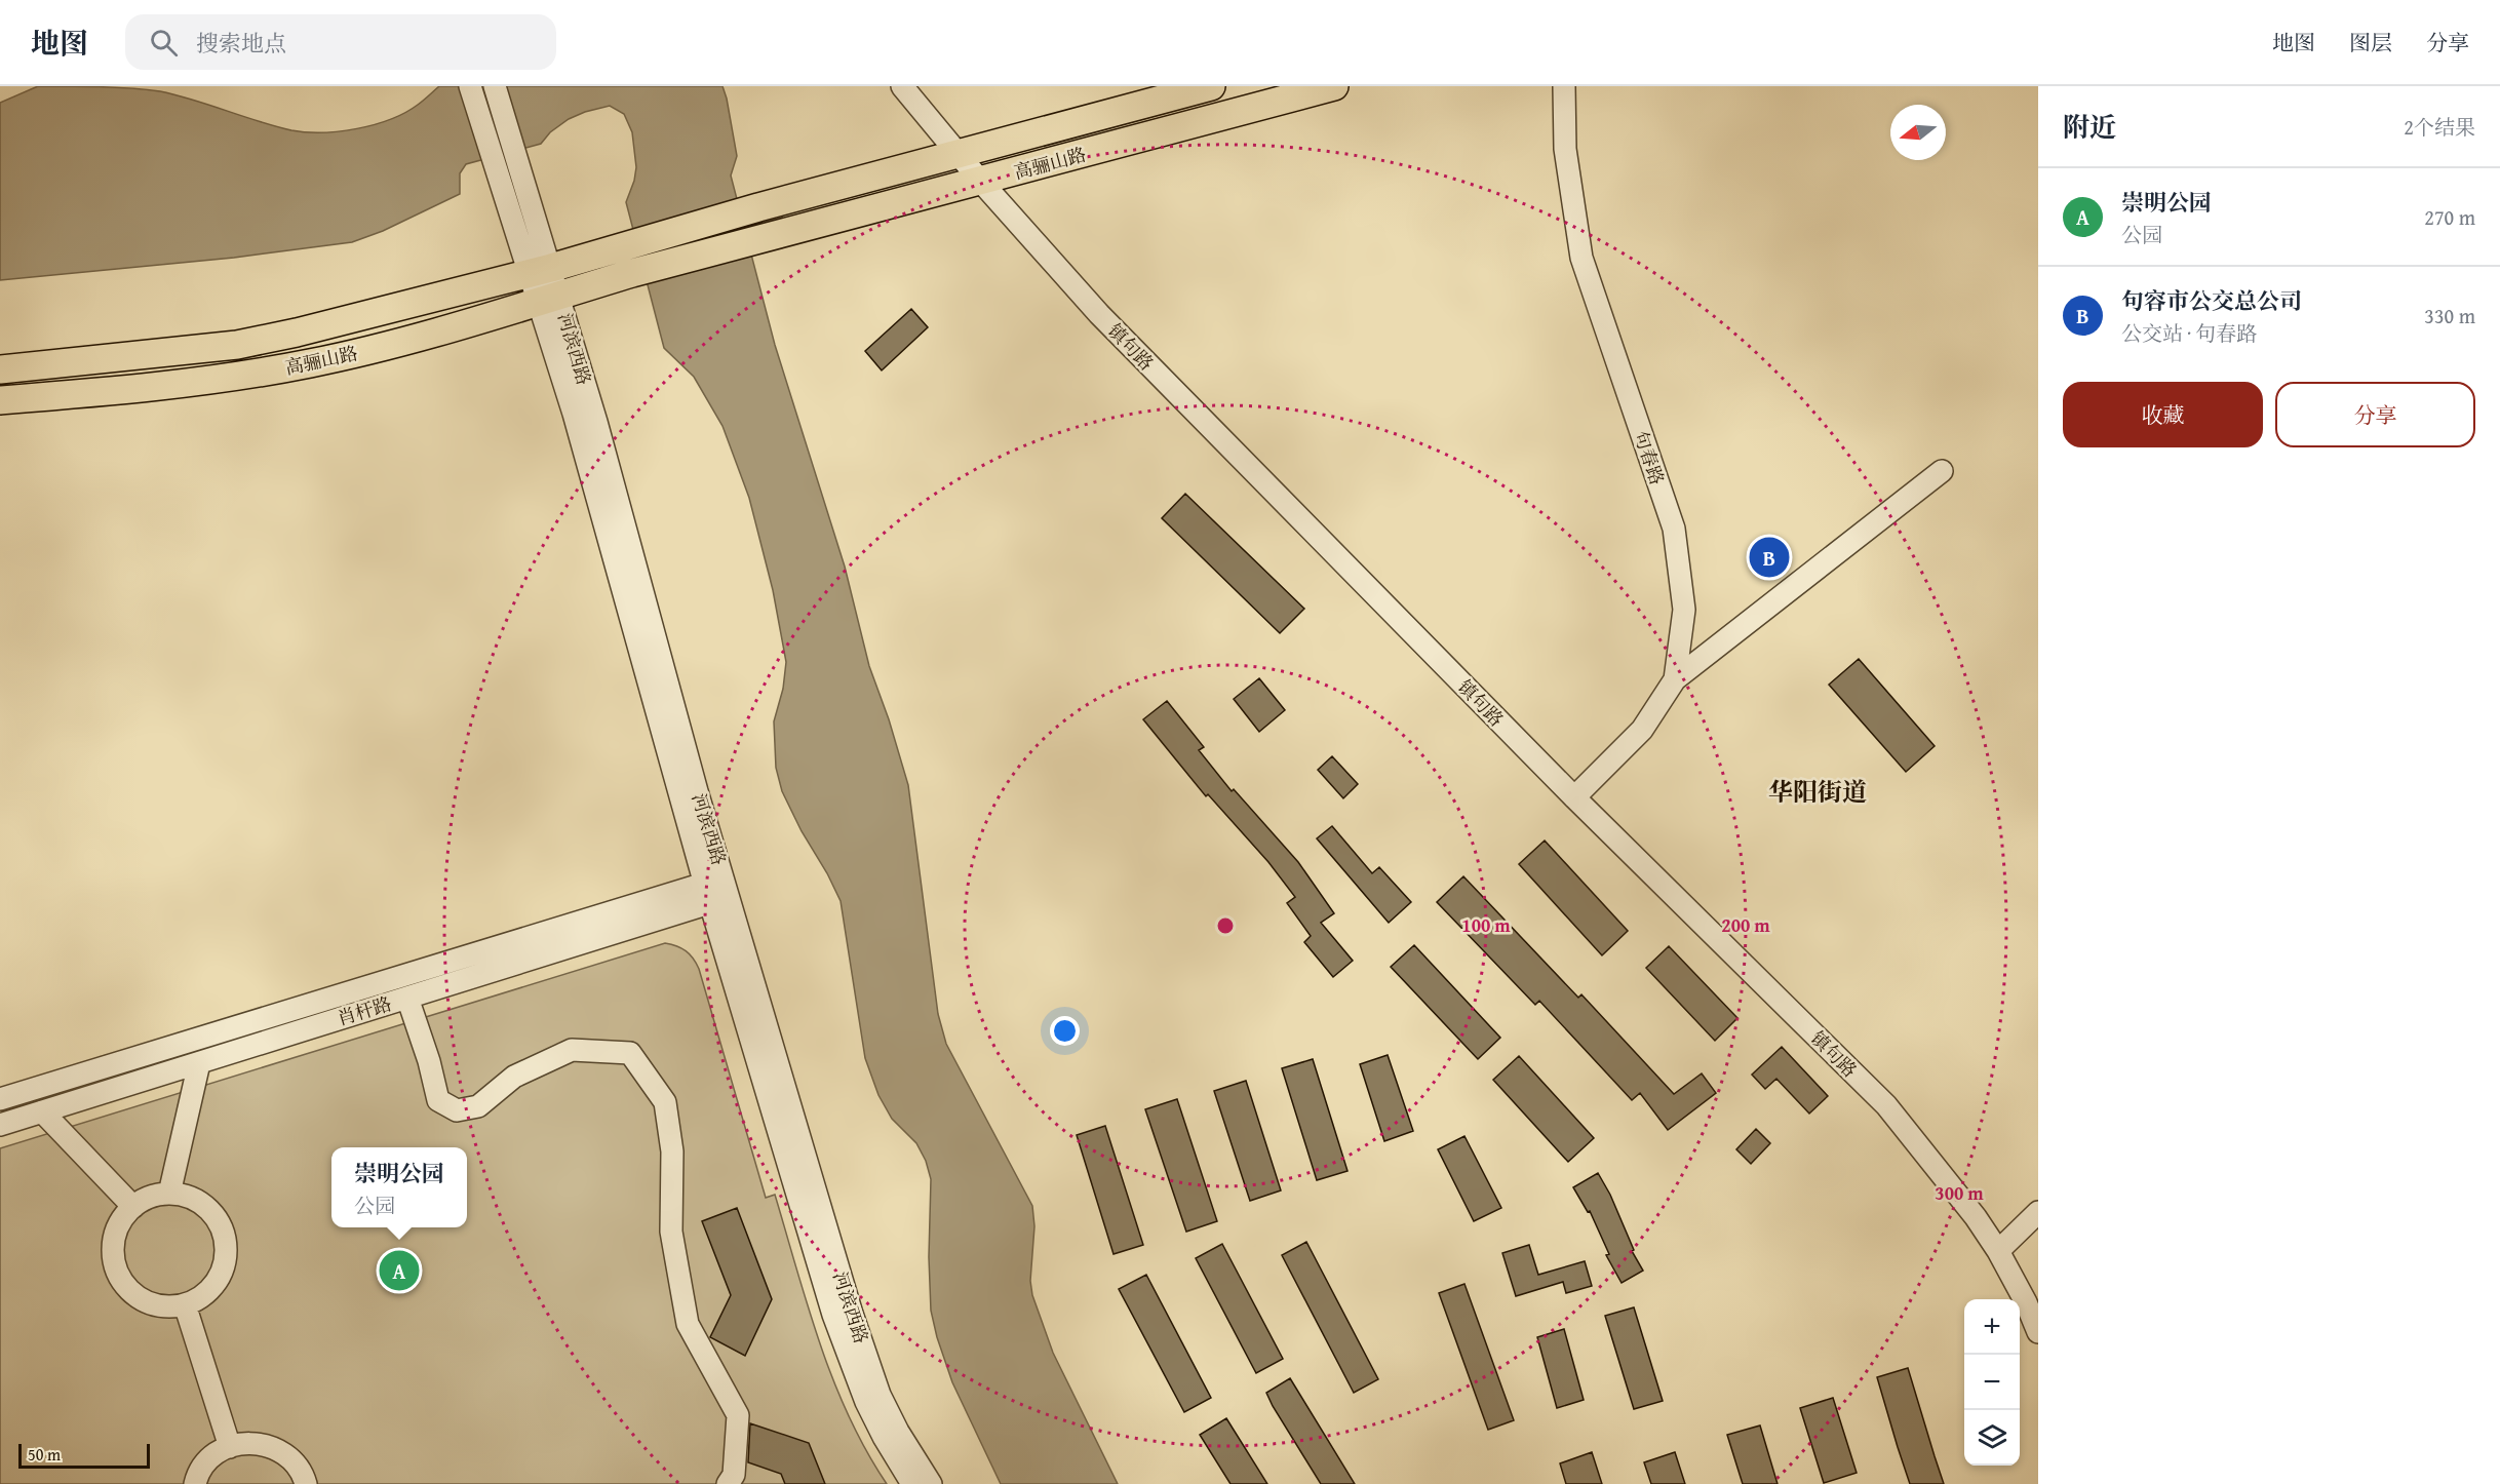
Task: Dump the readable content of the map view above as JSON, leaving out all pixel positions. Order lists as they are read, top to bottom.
{
  "streets": {
    "main road": ["高骊山路"],
    "street": [
      "镇句路",
      "河滨西路",
      "句春路",
      "肖杆路"
    ]
  },
  "crossings": [
    ["高骊山路", "镇句路"],
    ["高骊山路", "河滨西路"],
    ["镇句路", "句春路"],
    ["河滨西路", "肖杆路"]
  ],
  "districts": ["华阳街道"],
  "scale_bar": "50 m",
  "north": "left",
  "page": {
    "header": "地图",
    "search": "搜索地点",
    "nav": ["地图", "图层", "分享"],
    "heading": ["附近", "2个结果"],
    "list": [
      {
        "mark": "A",
        "name": "崇明公园",
        "note": "公园",
        "value": "270 m"
      },
      {
        "mark": "B",
        "name": "句容市公交总公司",
        "note": "公交站 · 句春路",
        "value": "330 m"
      }
    ],
    "buttons": ["收藏", "分享"],
    "pins": ["B", "A"],
    "popup": ["崇明公园", "公园"],
    "map_buttons": ["+", "−"],
    "scale": "50 m"
  },
  "rings": ["100 m", "200 m", "300 m"]
}
